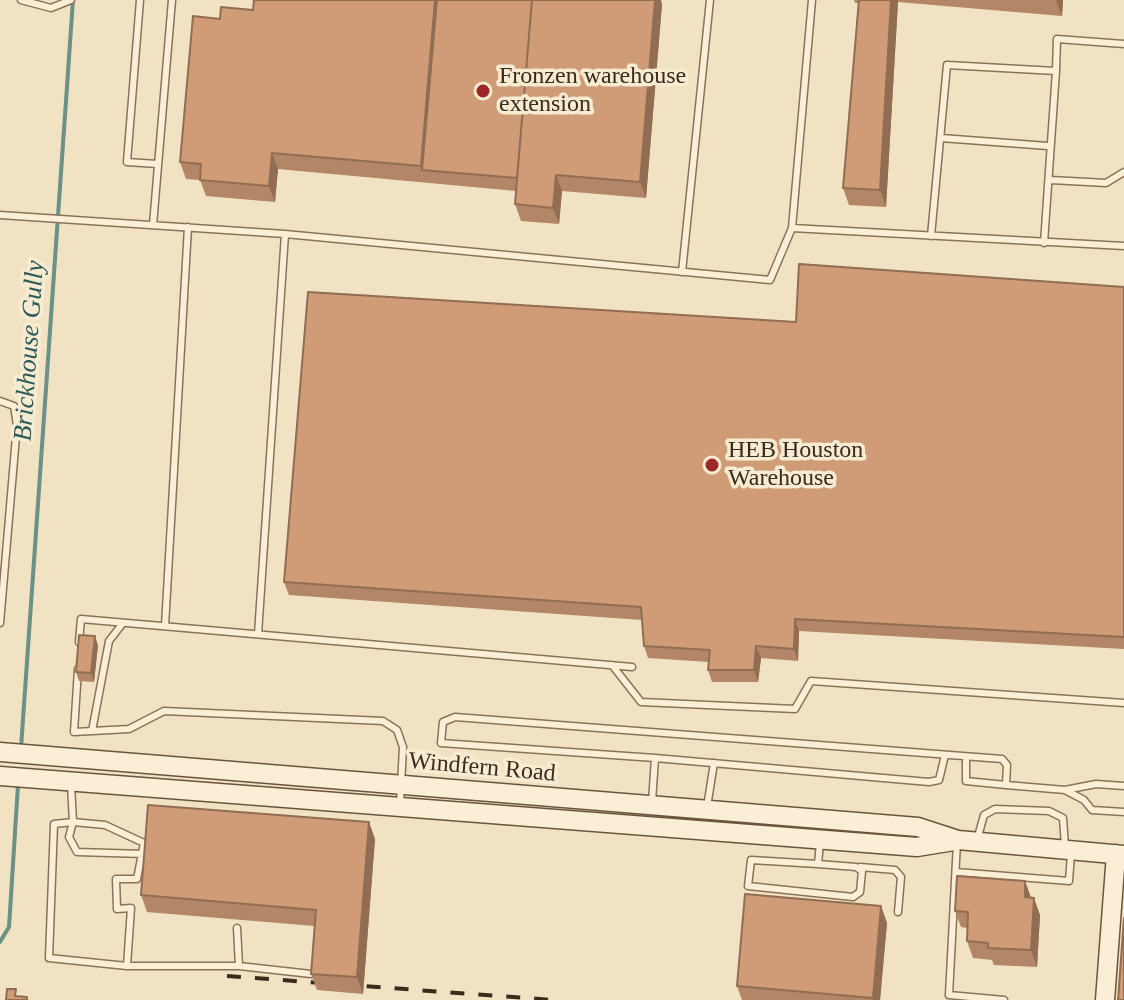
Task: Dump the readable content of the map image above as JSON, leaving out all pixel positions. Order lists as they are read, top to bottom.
{
  "streets": {
    "street": ["Windfern Road"]
  },
  "water": ["Brickhouse Gully"],
  "places": ["Fronzen warehouse extension", "HEB Houston Warehouse"]
}
